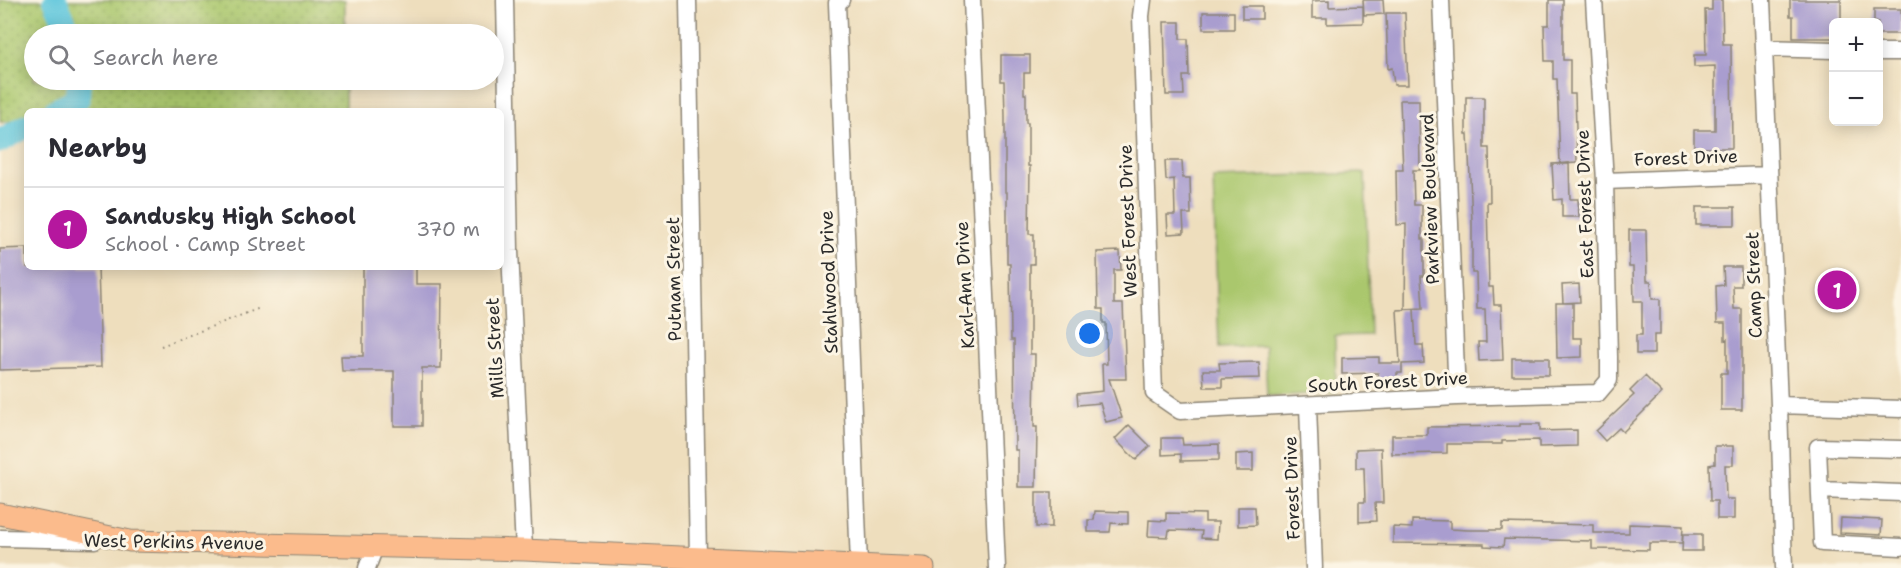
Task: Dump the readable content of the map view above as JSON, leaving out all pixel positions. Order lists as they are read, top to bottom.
{
  "streets": {
    "main road": ["West Perkins Avenue"],
    "street": [
      "Forest Drive",
      "Parkview Boulevard",
      "East Forest Drive",
      "West Forest Drive",
      "Putnam Street",
      "Stahlwood Drive",
      "Karl-Ann Drive",
      "Camp Street",
      "Mills Street",
      "South Forest Drive"
    ]
  },
  "crossings": [
    ["Forest Drive", "East Forest Drive"],
    ["Forest Drive", "Camp Street"],
    ["Forest Drive", "South Forest Drive"],
    ["Parkview Boulevard", "South Forest Drive"],
    ["East Forest Drive", "South Forest Drive"],
    ["West Forest Drive", "South Forest Drive"],
    ["Putnam Street", "West Perkins Avenue"],
    ["Stahlwood Drive", "West Perkins Avenue"],
    ["Mills Street", "West Perkins Avenue"]
  ],
  "page": {
    "map_buttons": ["+", "−"],
    "search": "Search here",
    "heading": "Nearby",
    "list": [
      {
        "mark": "1",
        "name": "Sandusky High School",
        "note": "School · Camp Street",
        "value": "370 m"
      }
    ],
    "pins": "1"
  }
}
